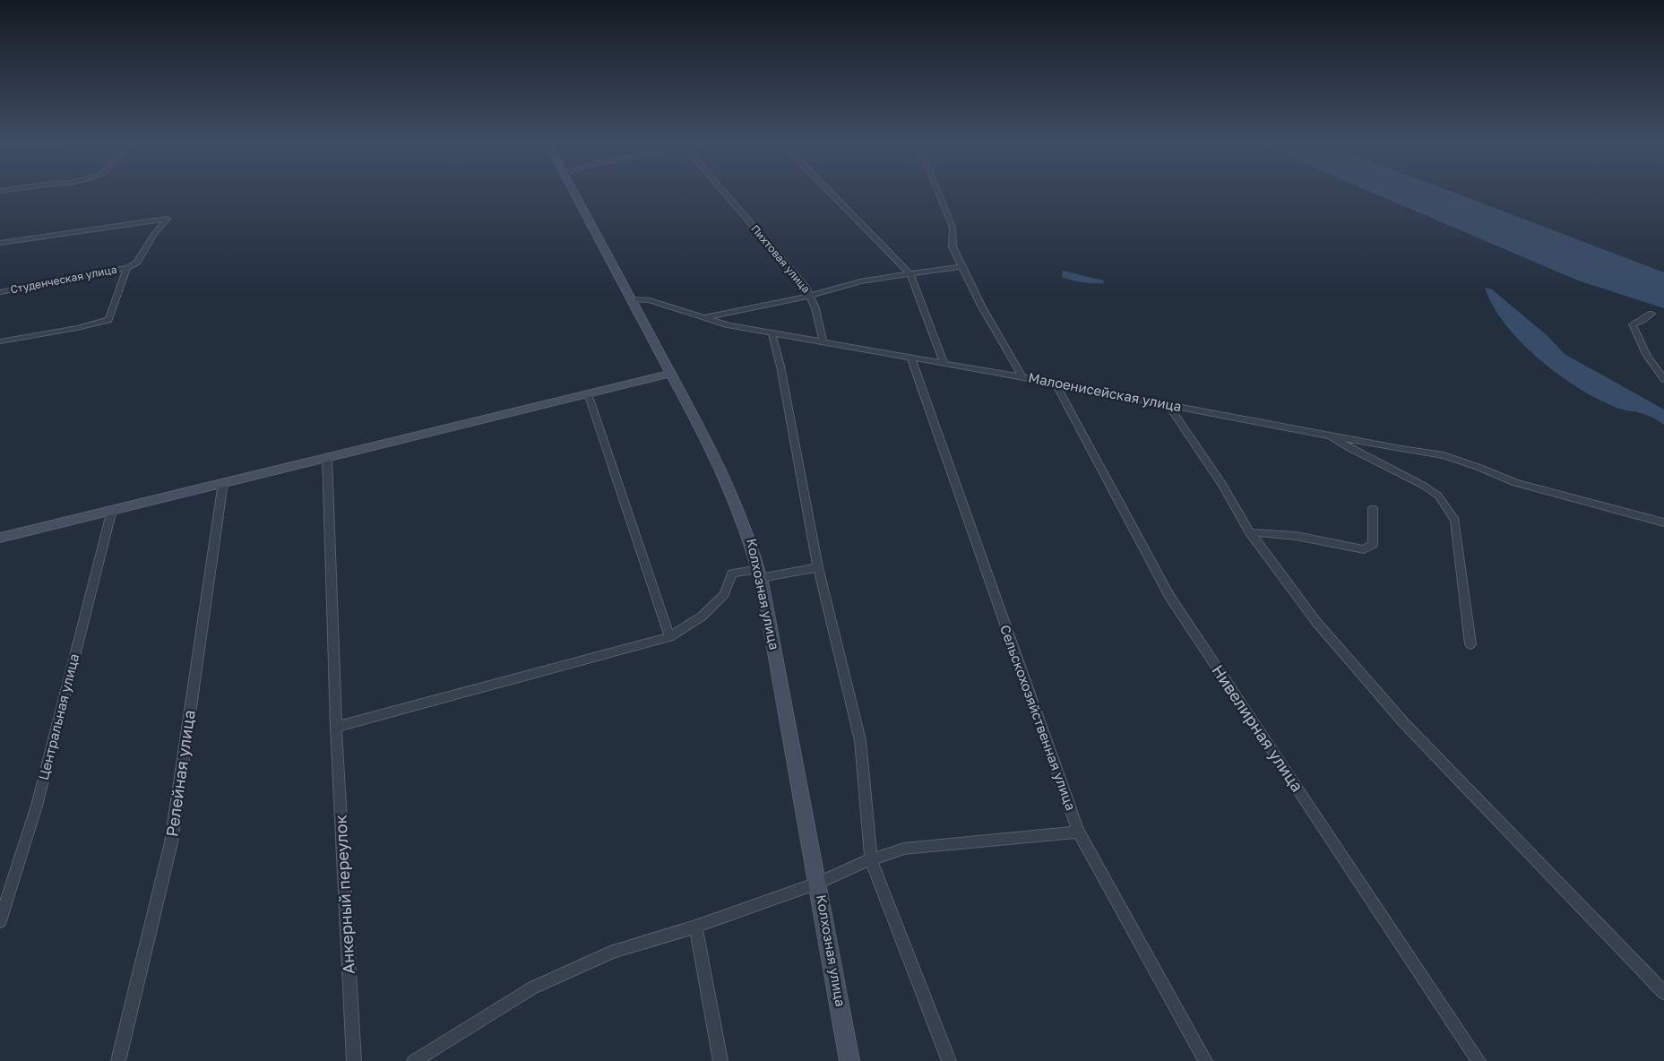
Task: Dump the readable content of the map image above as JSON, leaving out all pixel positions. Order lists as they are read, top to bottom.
{
  "streets": {
    "main road": ["Колхозная улица"],
    "street": [
      "Пихтовая улица",
      "Студенческая улица",
      "Малоенисейская улица",
      "Центральная улица",
      "Сельскохозяйственная улица",
      "Нивелирная улица",
      "Релейная улица",
      "Анкерный переулок"
    ]
  },
  "crossings": [
    ["Малоенисейская улица", "Нивелирная улица"]
  ]
}
